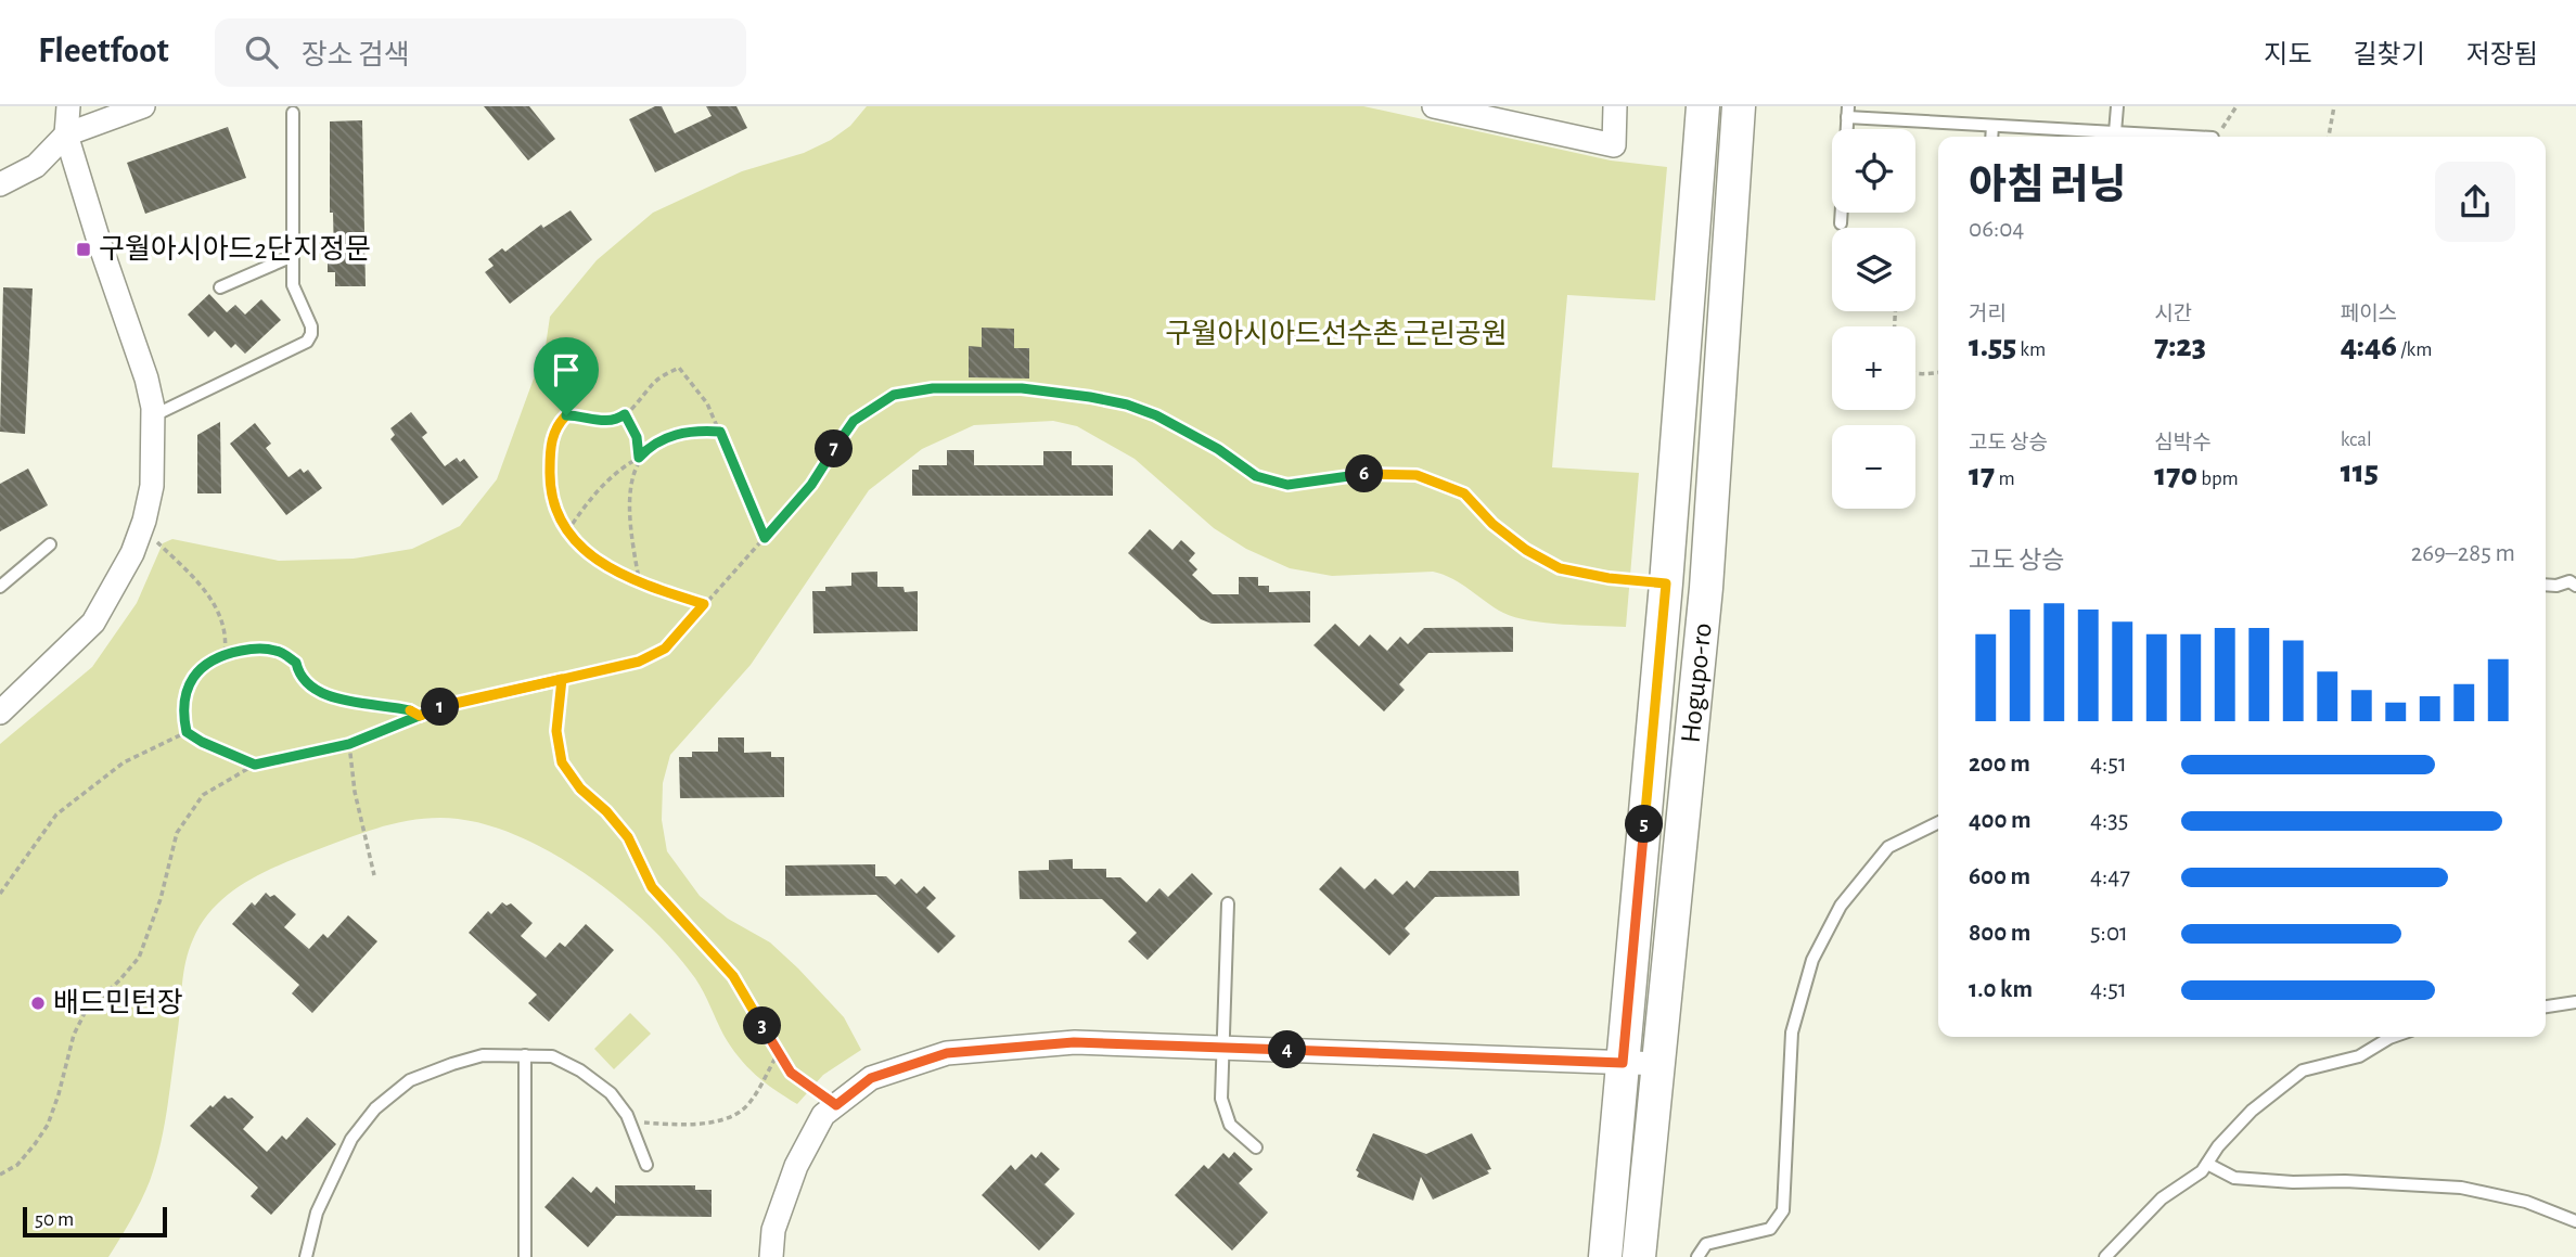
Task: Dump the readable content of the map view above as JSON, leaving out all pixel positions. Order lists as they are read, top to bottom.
{
  "streets": {
    "main road": ["Hogupo-ro"]
  },
  "parks": ["구월아시아드선수촌 근린공원"],
  "places": {
    "transit": ["구월아시아드2단지정문"],
    "other": ["배드민턴장"]
  },
  "scale_bar": "50 m",
  "page": {
    "header": "Fleetfoot",
    "search": "장소 검색",
    "nav": ["지도", "길찾기", "저장됨"],
    "map_buttons": ["+", "−"],
    "heading": ["아침 러닝", "06:04"],
    "stats": [
      ["거리", "1.55 km"],
      ["시간", "7:23"],
      ["페이스", "4:46 /km"],
      ["고도 상승", "17 m"],
      ["심박수", "170 bpm"],
      ["kcal", "115"]
    ],
    "pins": [
      "7",
      "6",
      "1",
      "5",
      "3",
      "4"
    ],
    "chart": ["고도 상승", "269–285 m"],
    "list": [
      {
        "name": "200 m",
        "note": "4:51"
      },
      {
        "name": "400 m",
        "note": "4:35"
      },
      {
        "name": "600 m",
        "note": "4:47"
      },
      {
        "name": "800 m",
        "note": "5:01"
      },
      {
        "name": "1.0 km",
        "note": "4:51"
      }
    ],
    "scale": "50 m"
  }
}
